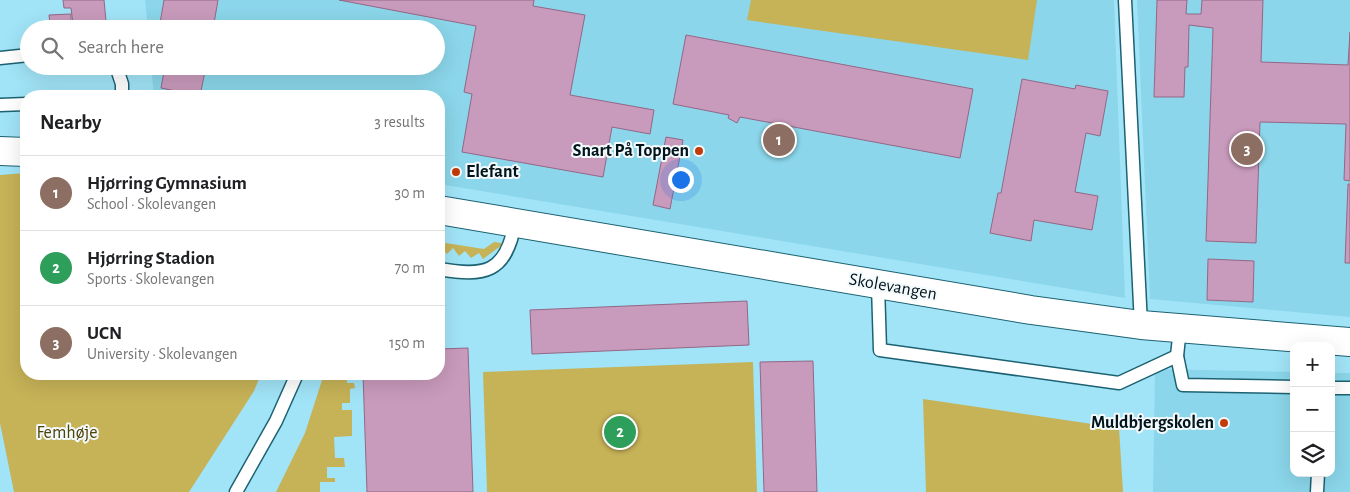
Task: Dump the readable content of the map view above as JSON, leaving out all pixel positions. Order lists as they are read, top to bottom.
{
  "streets": {
    "street": ["Skolevangen"]
  },
  "parks": ["Femhøje"],
  "places": ["Snart På Toppen", "Elefant", "Muldbjergskolen"],
  "page": {
    "search": "Search here",
    "heading": ["Nearby", "3 results"],
    "pins": ["1", "3", "2"],
    "list": [
      {
        "mark": "1",
        "name": "Hjørring Gymnasium",
        "note": "School · Skolevangen",
        "value": "30 m"
      },
      {
        "mark": "2",
        "name": "Hjørring Stadion",
        "note": "Sports · Skolevangen",
        "value": "70 m"
      },
      {
        "mark": "3",
        "name": "UCN",
        "note": "University · Skolevangen",
        "value": "150 m"
      }
    ],
    "map_buttons": ["+", "−"]
  }
}
